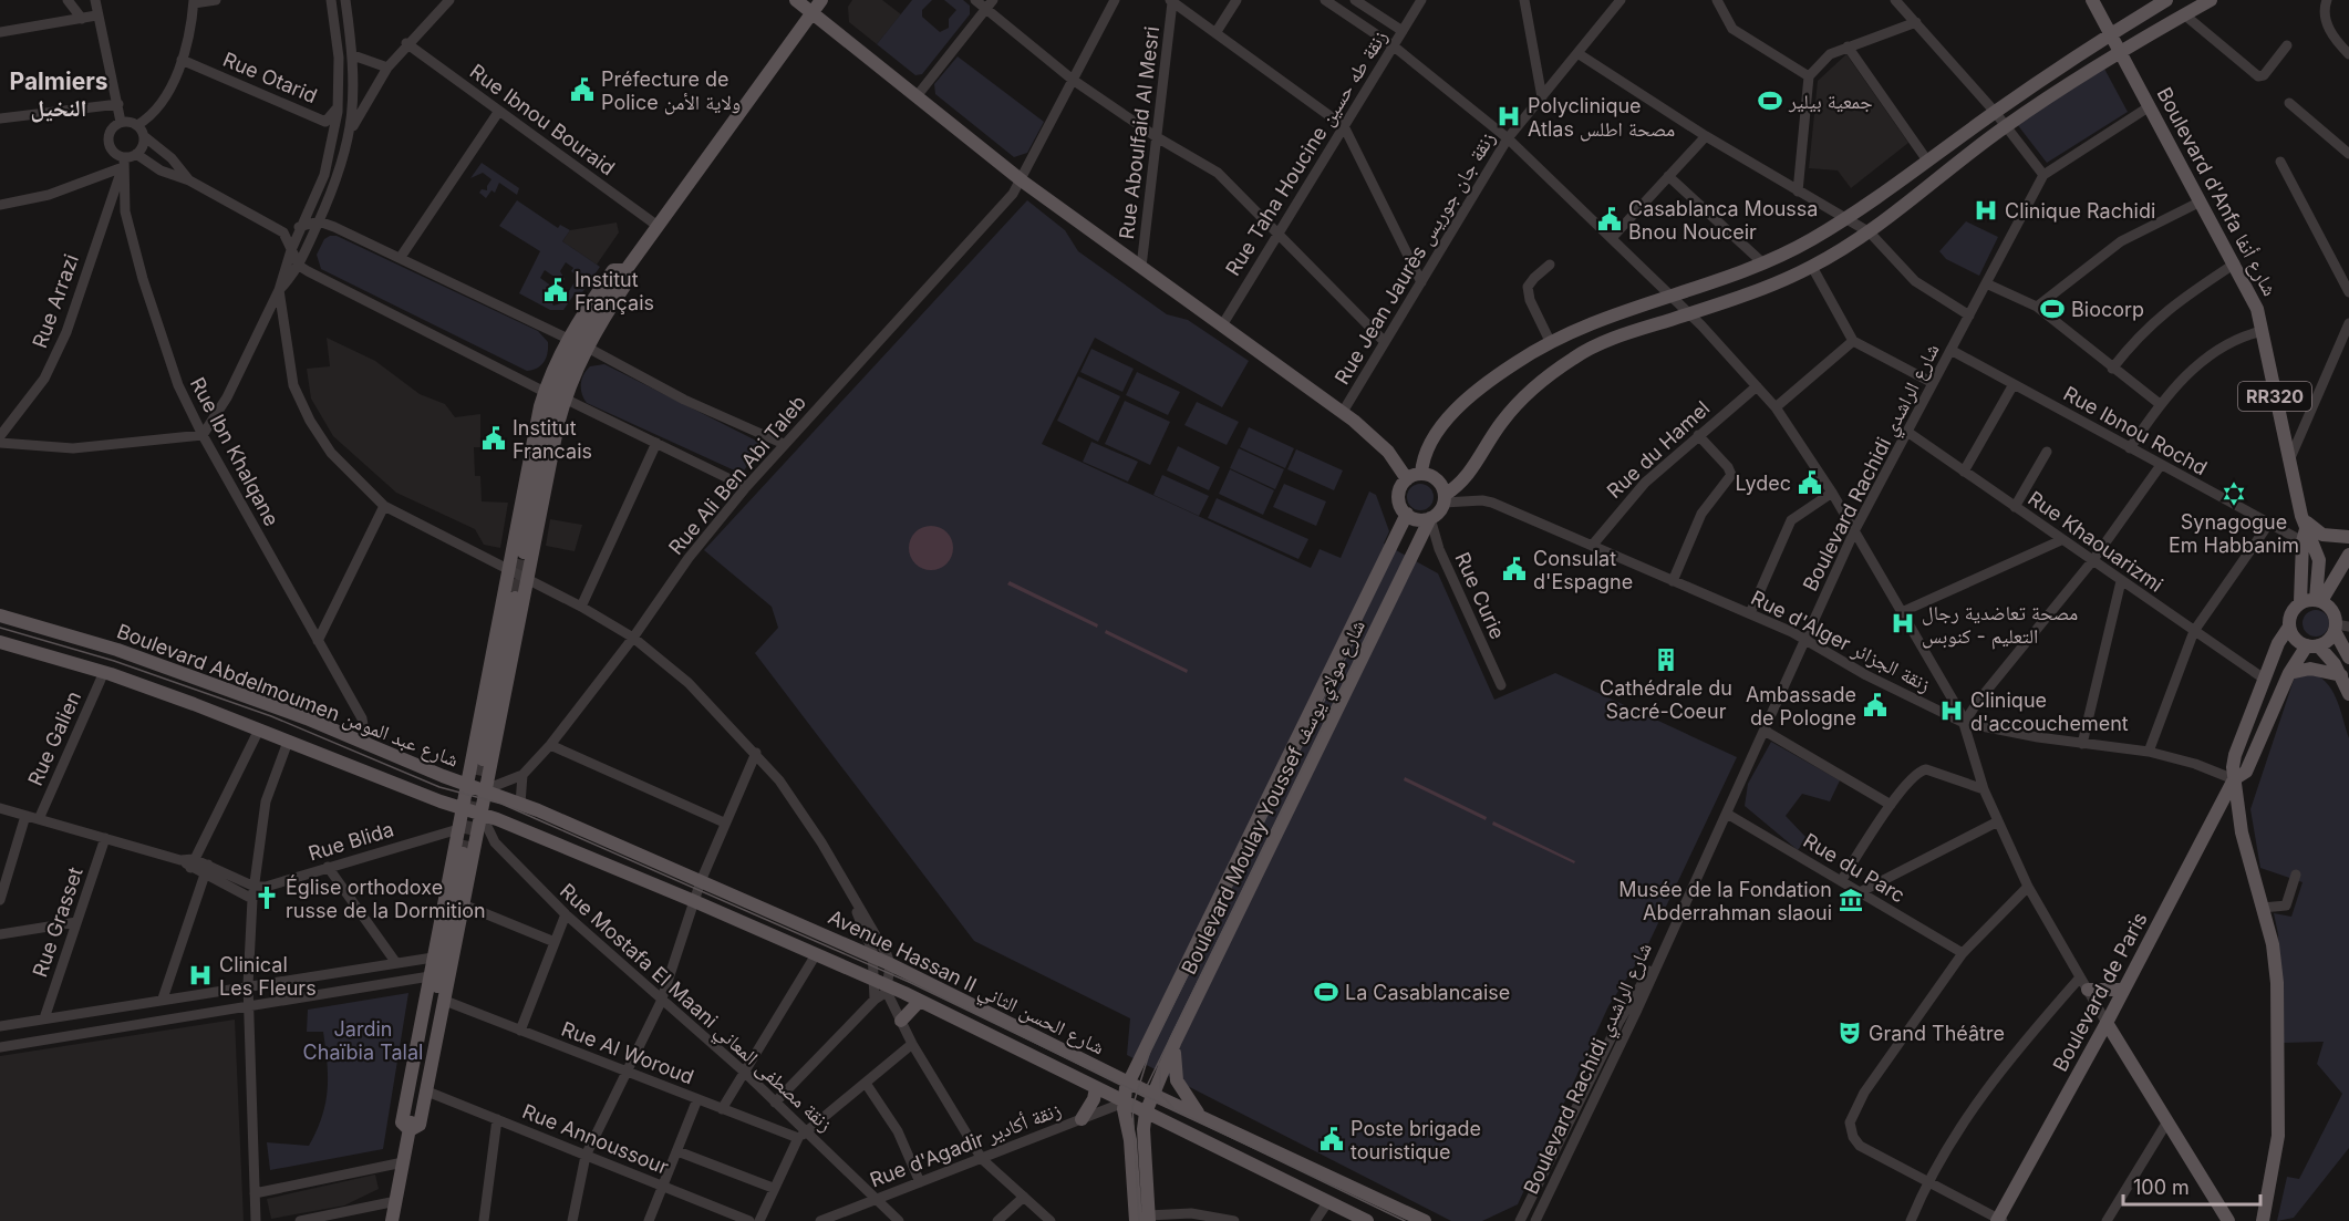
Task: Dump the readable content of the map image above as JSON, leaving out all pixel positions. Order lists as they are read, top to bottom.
{
  "streets": {
    "main road": [
      "Boulevard d'Anfa شارع أنفا",
      "RR320",
      "Boulevard Abdelmoumen شارع عبد المومن",
      "Boulevard Moulay Youssef شارع مولاي يوسف",
      "Avenue Hassan II شارع الحسن الثاني",
      "Boulevard de Paris"
    ],
    "street": [
      "Rue Otarid",
      "Rue Ibnou Bouraid",
      "Rue Aboulfaid Al Mesri",
      "Rue Taha Houcine زنقة طه حسين",
      "Rue Jean Jaurès زنقة جان جوريس",
      "Rue Arrazi",
      "Rue Ibnou Rochd",
      "Rue du Hamel",
      "Rue Ibn Khalqane",
      "Boulevard Rachidi شارع الراشدي",
      "Rue Ali Ben Abi Taleb",
      "Rue Khaouarizmi",
      "Rue Curie",
      "Rue d'Alger زنقة الجزائر",
      "Rue Galien",
      "Rue Blida",
      "Rue du Parc",
      "Rue Grasset",
      "Rue Mostafa El Maani زنقة مصطفى المعاني",
      "Rue Al Woroud",
      "Rue Annoussour",
      "Rue d'Agadir زنقة أكادير"
    ]
  },
  "crossings": [
    ["Boulevard d'Anfa شارع أنفا", "RR320"],
    ["Boulevard d'Anfa شارع أنفا", "Rue Ibnou Rochd"],
    ["Boulevard d'Anfa شارع أنفا", "Boulevard Rachidi شارع الراشدي"],
    ["Boulevard d'Anfa شارع أنفا", "Boulevard de Paris"],
    ["Rue Arrazi", "Rue Ibn Khalqane"],
    ["RR320", "Boulevard de Paris"],
    ["Rue Ibnou Rochd", "Boulevard Rachidi شارع الراشدي"],
    ["Rue du Hamel", "Rue d'Alger زنقة الجزائر"],
    ["Rue Ibn Khalqane", "Boulevard Abdelmoumen شارع عبد المومن"],
    ["Boulevard Rachidi شارع الراشدي", "Rue Khaouarizmi"],
    ["Boulevard Rachidi شارع الراشدي", "Rue d'Alger زنقة الجزائر"],
    ["Boulevard Rachidi شارع الراشدي", "Rue du Parc"],
    ["Rue Ali Ben Abi Taleb", "Boulevard Abdelmoumen شارع عبد المومن"],
    ["Rue Ali Ben Abi Taleb", "Avenue Hassan II شارع الحسن الثاني"],
    ["Rue Khaouarizmi", "Boulevard de Paris"],
    ["Rue Curie", "Rue d'Alger زنقة الجزائر"],
    ["Rue Curie", "Boulevard Moulay Youssef شارع مولاي يوسف"],
    ["Rue d'Alger زنقة الجزائر", "Boulevard Moulay Youssef شارع مولاي يوسف"],
    ["Rue d'Alger زنقة الجزائر", "Boulevard de Paris"],
    ["Boulevard Abdelmoumen شارع عبد المومن", "Rue Galien"],
    ["Boulevard Abdelmoumen شارع عبد المومن", "Avenue Hassan II شارع الحسن الثاني"],
    ["Boulevard Abdelmoumen شارع عبد المومن", "Rue Mostafa El Maani زنقة مصطفى المعاني"],
    ["Boulevard Moulay Youssef شارع مولاي يوسف", "Avenue Hassan II شارع الحسن الثاني"],
    ["Boulevard Moulay Youssef شارع مولاي يوسف", "Rue d'Agadir زنقة أكادير"],
    ["Avenue Hassan II شارع الحسن الثاني", "Rue Mostafa El Maani زنقة مصطفى المعاني"],
    ["Avenue Hassan II شارع الحسن الثاني", "Rue d'Agadir زنقة أكادير"],
    ["Rue Mostafa El Maani زنقة مصطفى المعاني", "Rue Al Woroud"],
    ["Rue Mostafa El Maani زنقة مصطفى المعاني", "Rue d'Agadir زنقة أكادير"]
  ],
  "districts": ["Palmiers النخيل"],
  "parks": ["Jardin Chaïbia Talal"],
  "places": {
    "public building": [
      "Préfecture de Police ولاية الأمن",
      "Casablanca Moussa Bnou Nouceir",
      "Institut Français",
      "Institut Francais",
      "Lydec",
      "Consulat d'Espagne",
      "Ambassade de Pologne",
      "Poste brigade touristique"
    ],
    "sports": ["جمعية بيلير", "Biocorp", "La Casablancaise"],
    "hospital": [
      "Polyclinique Atlas مصحة اطلس",
      "Clinique Rachidi",
      "مصحة تعاضدية رجال التعليم - كنوبس",
      "Clinique d'accouchement",
      "Clinical Les Fleurs"
    ],
    "synagogue": ["Synagogue Em Habbanim"],
    "building": ["Cathédrale du Sacré-Coeur"],
    "church": ["Église orthodoxe russe de la Dormition"],
    "museum": ["Musée de la Fondation Abderrahman slaoui"],
    "theatre": ["Grand Théâtre"]
  },
  "scale_bar": "100 m"
}
